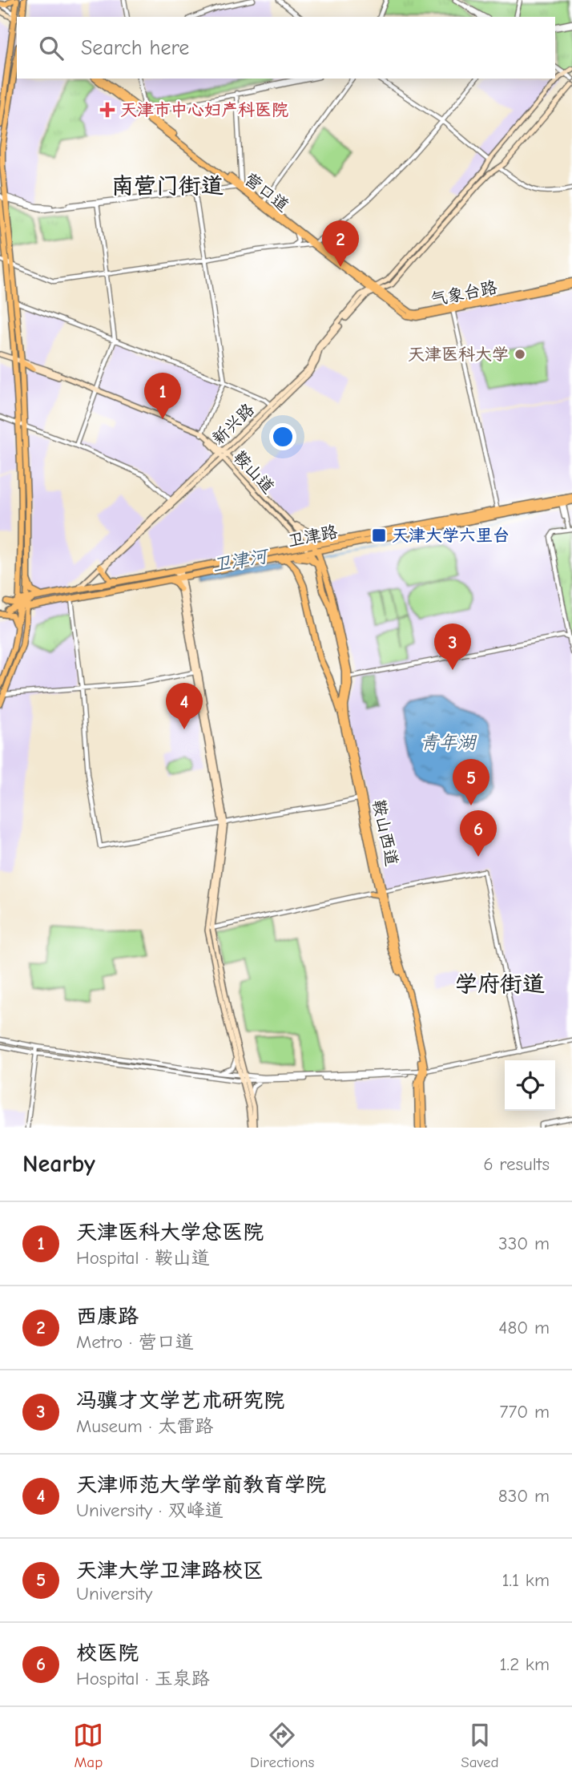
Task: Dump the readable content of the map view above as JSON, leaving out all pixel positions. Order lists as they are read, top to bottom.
{
  "streets": {
    "highway": ["卫津路"],
    "main road": [
      "营口道",
      "气象台路",
      "新兴路",
      "鞍山道",
      "鞍山西道"
    ]
  },
  "crossings": [
    ["营口道", "气象台路"],
    ["营口道", "新兴路"],
    ["气象台路", "新兴路"],
    ["新兴路", "鞍山道"],
    ["鞍山道", "卫津路"],
    ["鞍山道", "鞍山西道"],
    ["卫津路", "鞍山西道"]
  ],
  "districts": ["南营门街道", "学府街道"],
  "water": ["卫津河", "青年湖"],
  "places": {
    "health": ["天津市中心妇产科医院"],
    "other": ["天津医科大学"],
    "transit": ["天津大学六里台"]
  },
  "page": {
    "search": "Search here",
    "pins": [
      "2",
      "1",
      "3",
      "4",
      "5",
      "6"
    ],
    "heading": ["Nearby", "6 results"],
    "list": [
      {
        "mark": "1",
        "name": "天津医科大学总医院",
        "note": "Hospital · 鞍山道",
        "value": "330 m"
      },
      {
        "mark": "2",
        "name": "西康路",
        "note": "Metro · 营口道",
        "value": "480 m"
      },
      {
        "mark": "3",
        "name": "冯骥才文学艺术研究院",
        "note": "Museum · 太雷路",
        "value": "770 m"
      },
      {
        "mark": "4",
        "name": "天津师范大学学前教育学院",
        "note": "University · 双峰道",
        "value": "830 m"
      },
      {
        "mark": "5",
        "name": "天津大学卫津路校区",
        "note": "University",
        "value": "1.1 km"
      },
      {
        "mark": "6",
        "name": "校医院",
        "note": "Hospital · 玉泉路",
        "value": "1.2 km"
      }
    ],
    "nav": ["Map", "Directions", "Saved"]
  }
}
